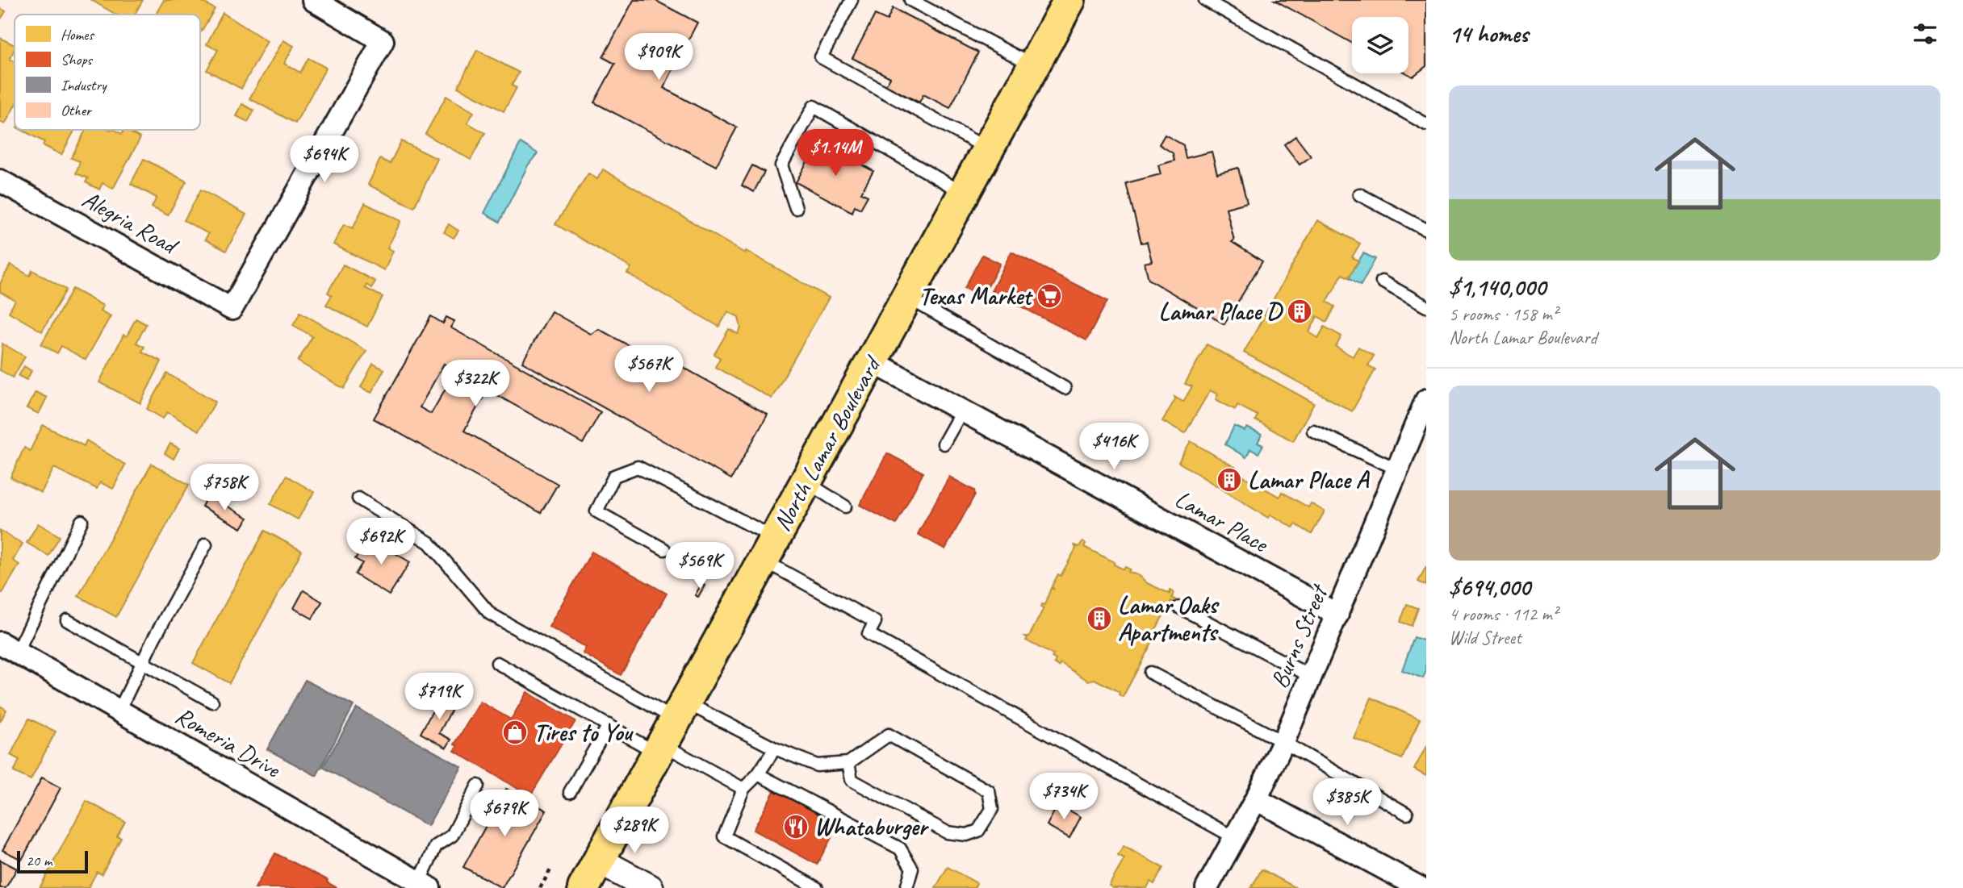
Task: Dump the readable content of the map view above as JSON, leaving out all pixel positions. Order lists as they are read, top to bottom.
{
  "streets": {
    "main road": ["North Lamar Boulevard"],
    "street": [
      "Alegria Road",
      "Lamar Place",
      "Burns Street",
      "Romeria Drive"
    ]
  },
  "crossings": [
    ["North Lamar Boulevard", "Lamar Place"],
    ["Lamar Place", "Burns Street"]
  ],
  "places": {
    "supermarket": ["Texas Market"],
    "building": ["Lamar Place D", "Lamar Place A", "Lamar Oaks Apartments"],
    "shop": ["Tires to You"],
    "restaurant": ["Whataburger"]
  },
  "legend": [
    "Homes",
    "Shops",
    "Industry",
    "Other"
  ],
  "scale_bar": "20 m",
  "page": {
    "heading": "14 homes",
    "price": [
      "$909K",
      "$1.14M",
      "$694K",
      "$567K",
      "$322K",
      "$416K",
      "$758K",
      "$692K",
      "$569K",
      "$719K",
      "$734K",
      "$385K",
      "$679K",
      "$289K"
    ],
    "list": [
      {
        "name": "$1,140,000",
        "note": "5 rooms · 158 m² · North Lamar Boulevard"
      },
      {
        "name": "$694,000",
        "note": "4 rooms · 112 m² · Wild Street"
      }
    ],
    "scale": "20 m"
  }
}
